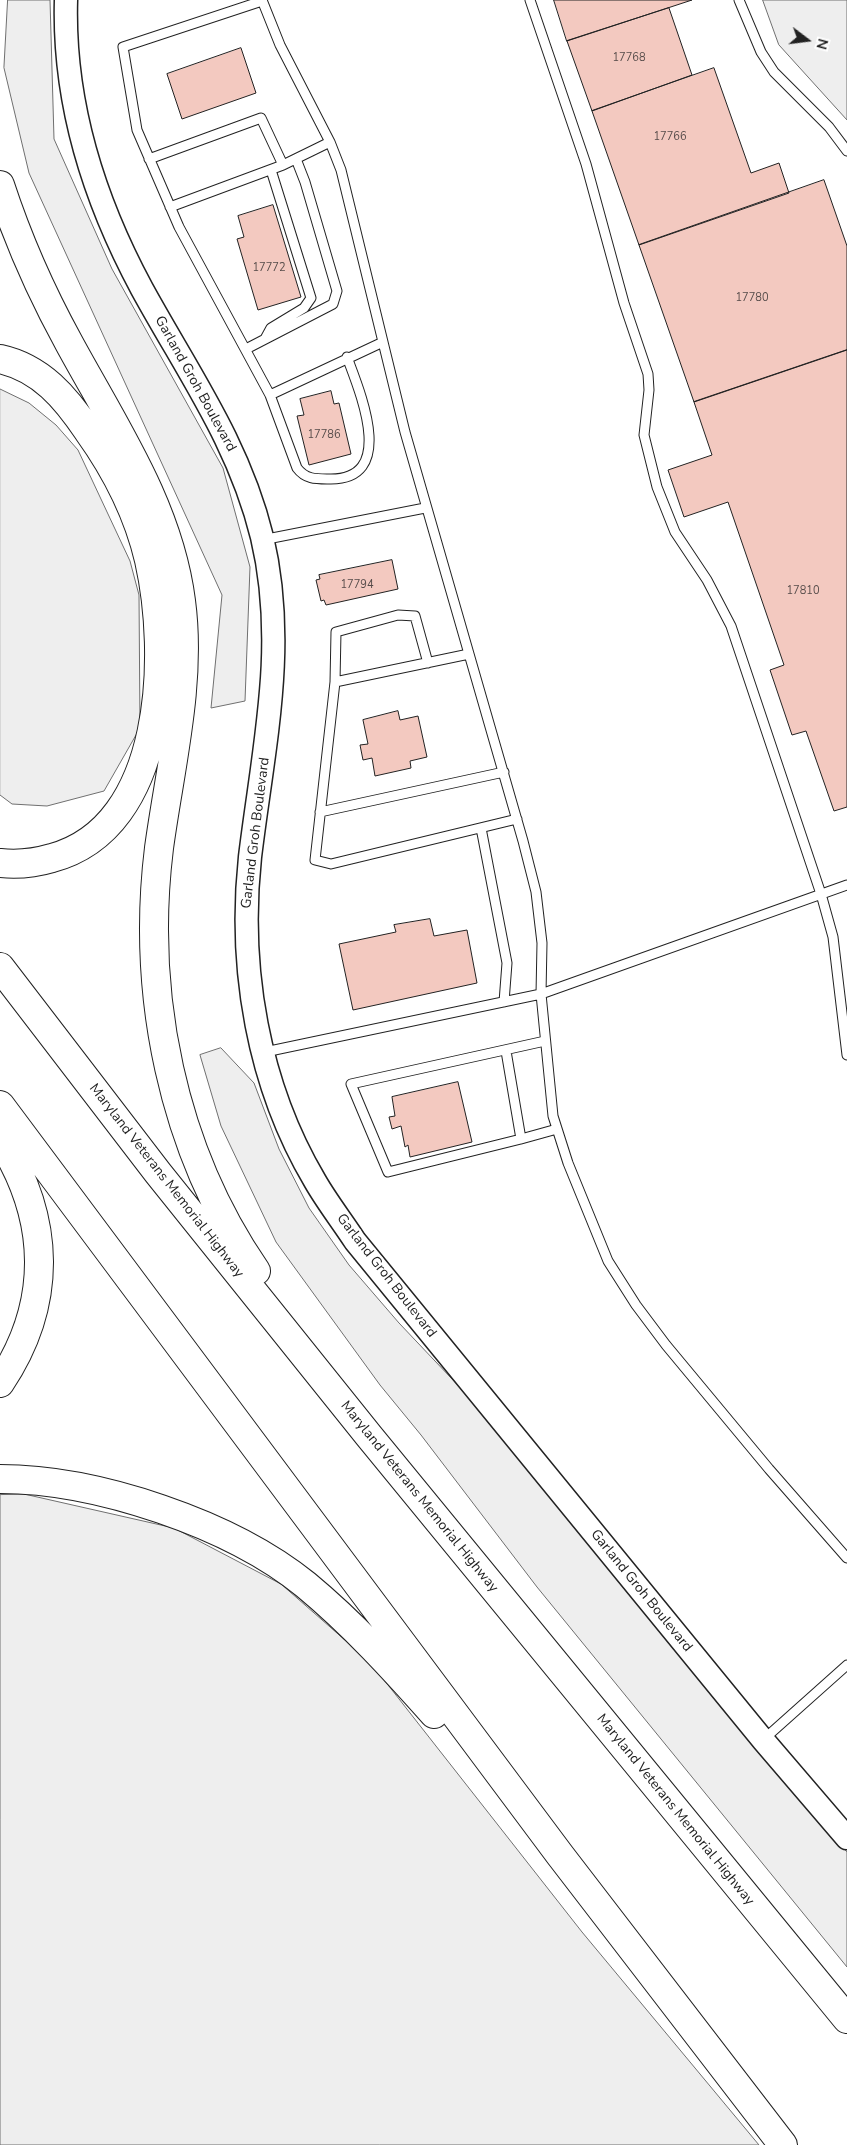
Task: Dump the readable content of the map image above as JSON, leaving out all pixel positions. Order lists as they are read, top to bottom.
{
  "streets": {
    "highway": ["Maryland Veterans Memorial Highway"],
    "street": ["Garland Groh Boulevard"]
  },
  "house_numbers": [
    "17768",
    "17766",
    "17772",
    "17780",
    "17786",
    "17794",
    "17810"
  ],
  "north": "right"
}
